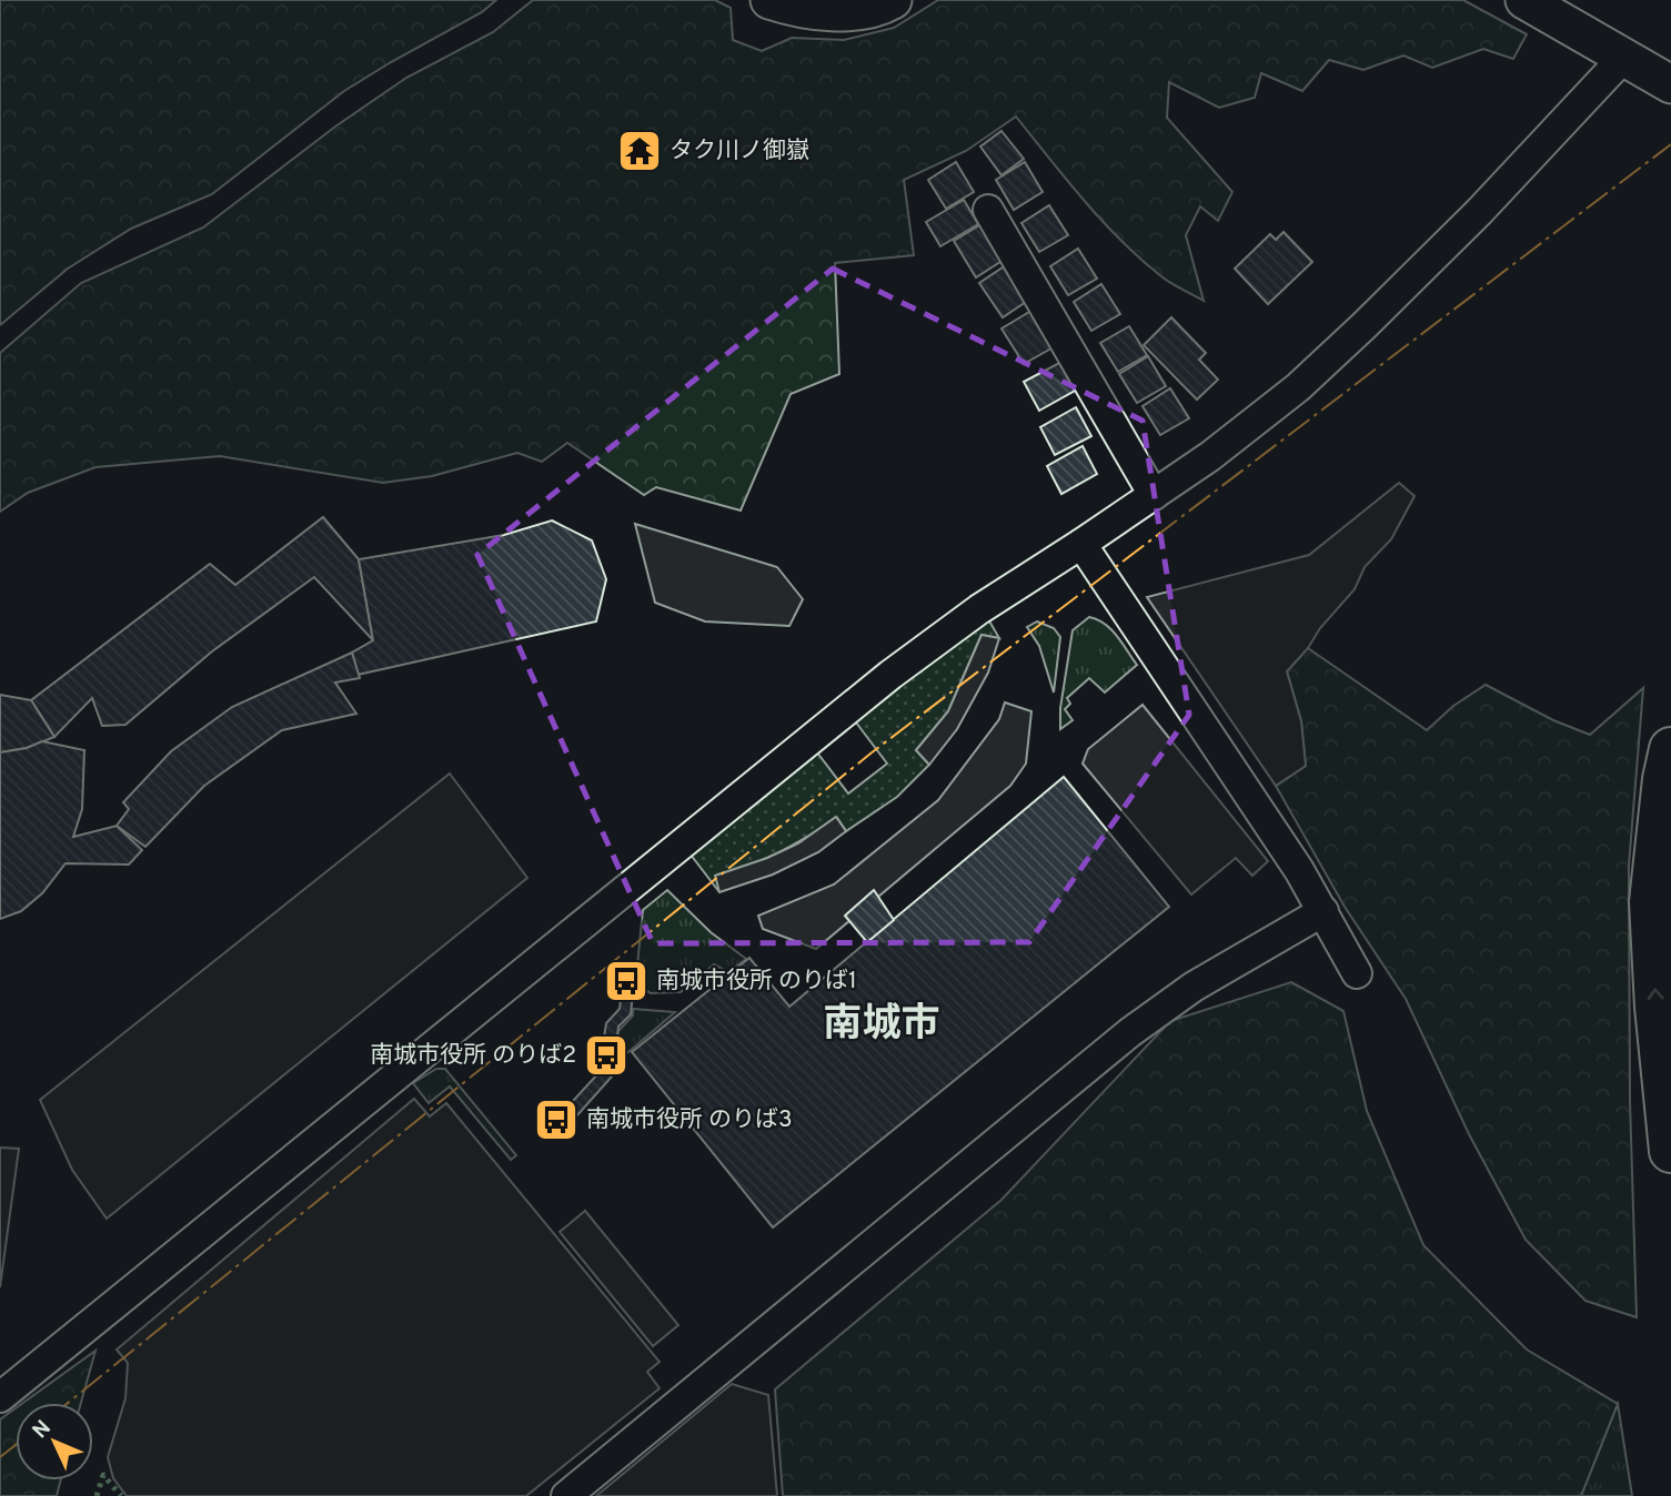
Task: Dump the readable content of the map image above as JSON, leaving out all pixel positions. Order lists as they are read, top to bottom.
{
  "districts": ["南城市"],
  "places": {
    "temple": ["タク川ノ御嶽"],
    "bus stop": ["南城市役所 のりば1", "南城市役所 のりば2", "南城市役所 のりば3"]
  },
  "north": "top left"
}
